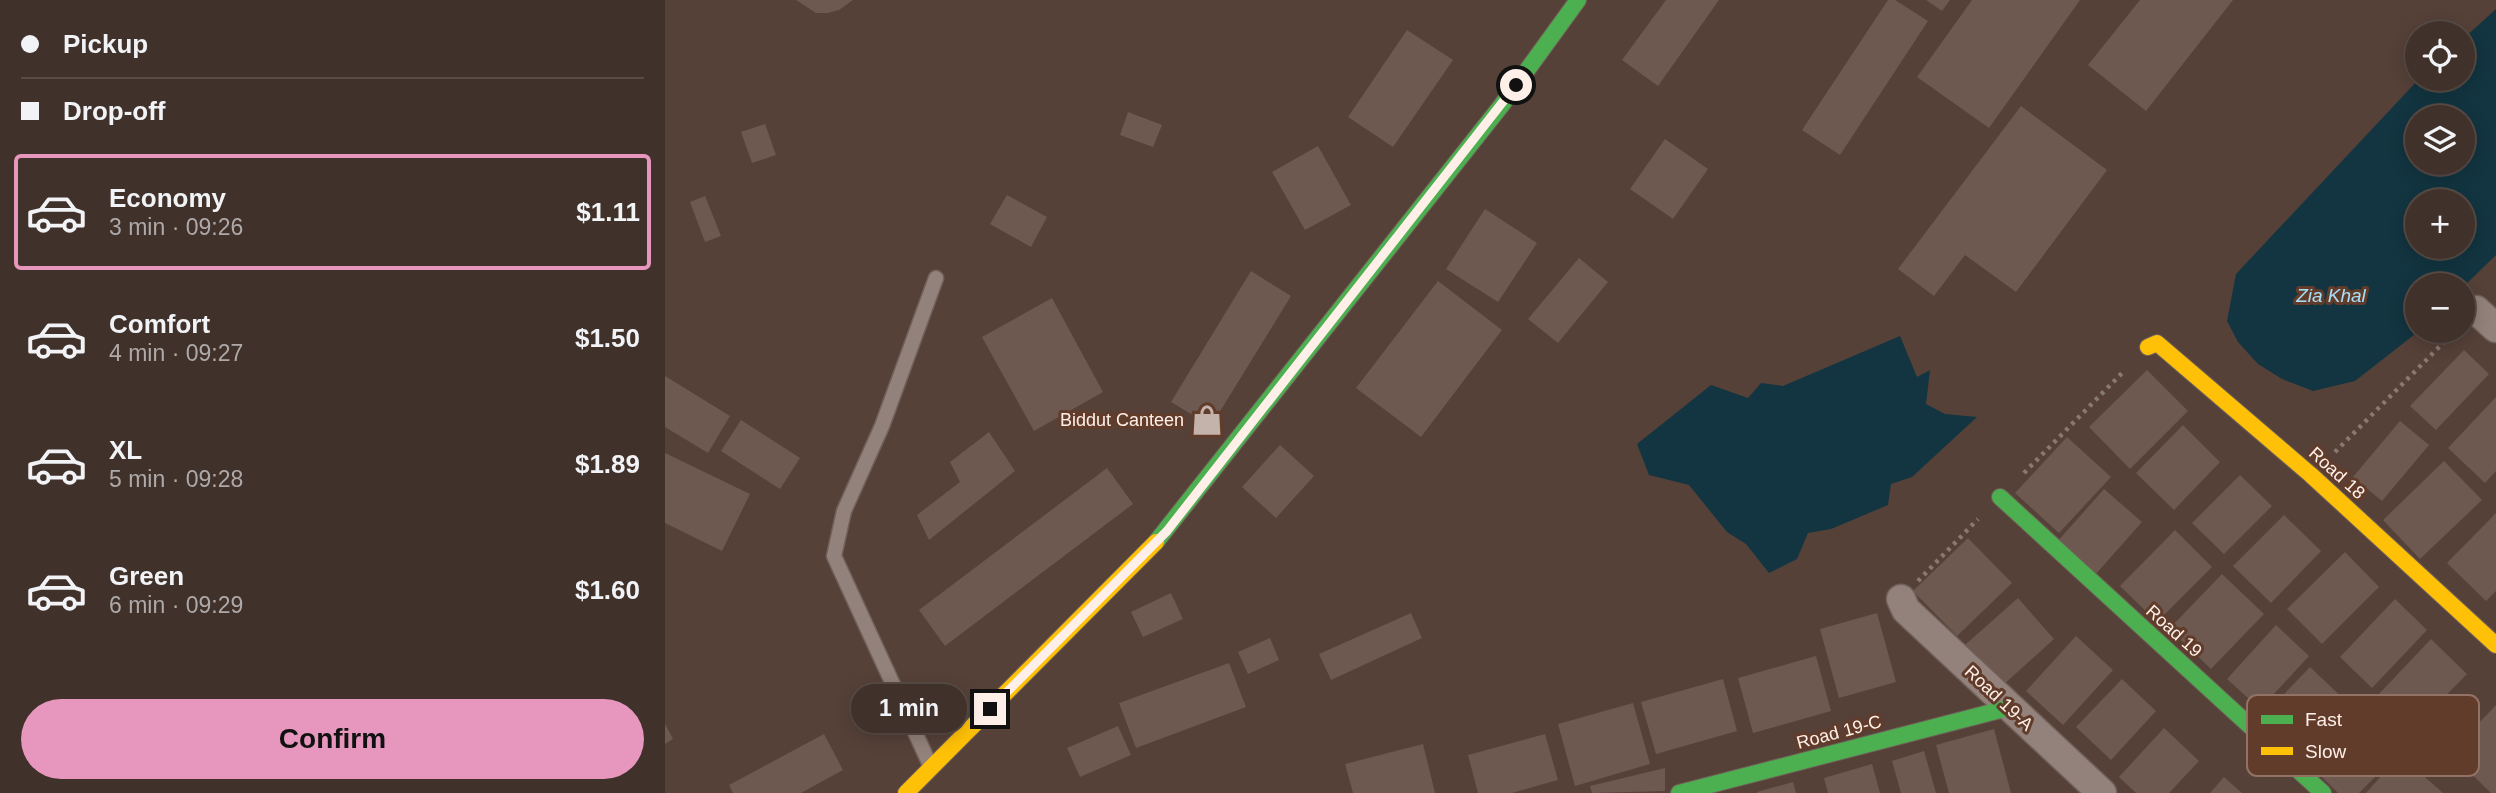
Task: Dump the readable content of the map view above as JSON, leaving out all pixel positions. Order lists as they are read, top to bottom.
{
  "streets": {
    "street": [
      "Road 18",
      "Road 19",
      "Road 19-A",
      "Road 19-C"
    ]
  },
  "crossings": [
    ["Road 19-A", "Road 19-C"]
  ],
  "water": ["Zia Khal"],
  "places": {
    "shop": ["Biddut Canteen"]
  },
  "legend": ["Fast", "Slow"],
  "page": {
    "banner": ["Pickup", "Drop-off"],
    "map_buttons": ["+", "−"],
    "list": [
      {
        "name": "Economy",
        "note": "3 min · 09:26",
        "value": "$1.11"
      },
      {
        "name": "Comfort",
        "note": "4 min · 09:27",
        "value": "$1.50"
      },
      {
        "name": "XL",
        "note": "5 min · 09:28",
        "value": "$1.89"
      },
      {
        "name": "Green",
        "note": "6 min · 09:29",
        "value": "$1.60"
      }
    ],
    "bubble": "1 min",
    "buttons": "Confirm"
  }
}
